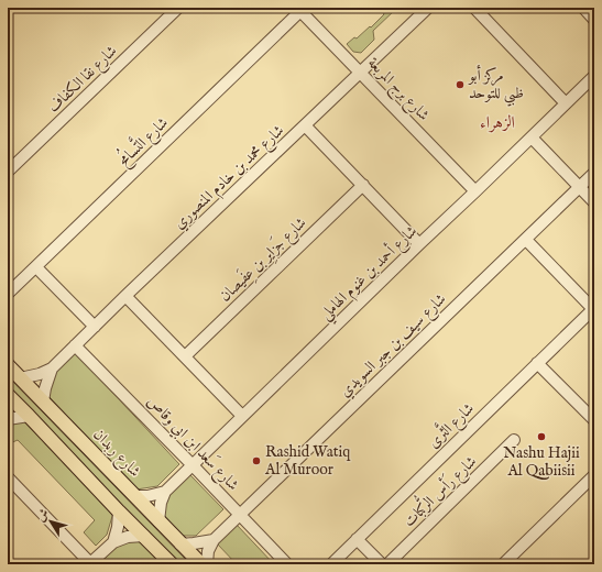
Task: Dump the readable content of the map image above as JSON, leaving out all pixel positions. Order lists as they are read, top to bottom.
{
  "streets": {
    "main road": ["شارع ربدان"],
    "street": [
      "شارع نقا الكفاف",
      "شارع برج المربعة",
      "شارع التَّسامُح",
      "شارع محمد بن خادم المنصوري",
      "شارع جَزايِر بن عِفَيصان",
      "شارع أحمد بن غنوم الهاملي",
      "شارع سيف بن جبر السويدي",
      "شارع الثَّرى",
      "شارع سَعد ابن ابي وقاص",
      "شارع رَأس الرُّكبات"
    ]
  },
  "crossings": [
    ["شارع برج المربعة", "شارع التَّسامُح"],
    ["شارع برج المربعة", "شارع محمد بن خادم المنصوري"],
    ["شارع برج المربعة", "شارع أحمد بن غنوم الهاملي"],
    ["شارع محمد بن خادم المنصوري", "شارع سَعد ابن ابي وقاص"],
    ["شارع محمد بن خادم المنصوري", "شارع ربدان"],
    ["شارع أحمد بن غنوم الهاملي", "شارع سَعد ابن ابي وقاص"],
    ["شارع أحمد بن غنوم الهاملي", "شارع ربدان"],
    ["شارع سيف بن جبر السويدي", "شارع سَعد ابن ابي وقاص"]
  ],
  "districts": ["الزهراء"],
  "places": ["مركز أبو ظبي للتوحد", "Nashu Hajii Al Qabiisii", "Rashid Watiq Al Muroor"],
  "north": "top left"
}
